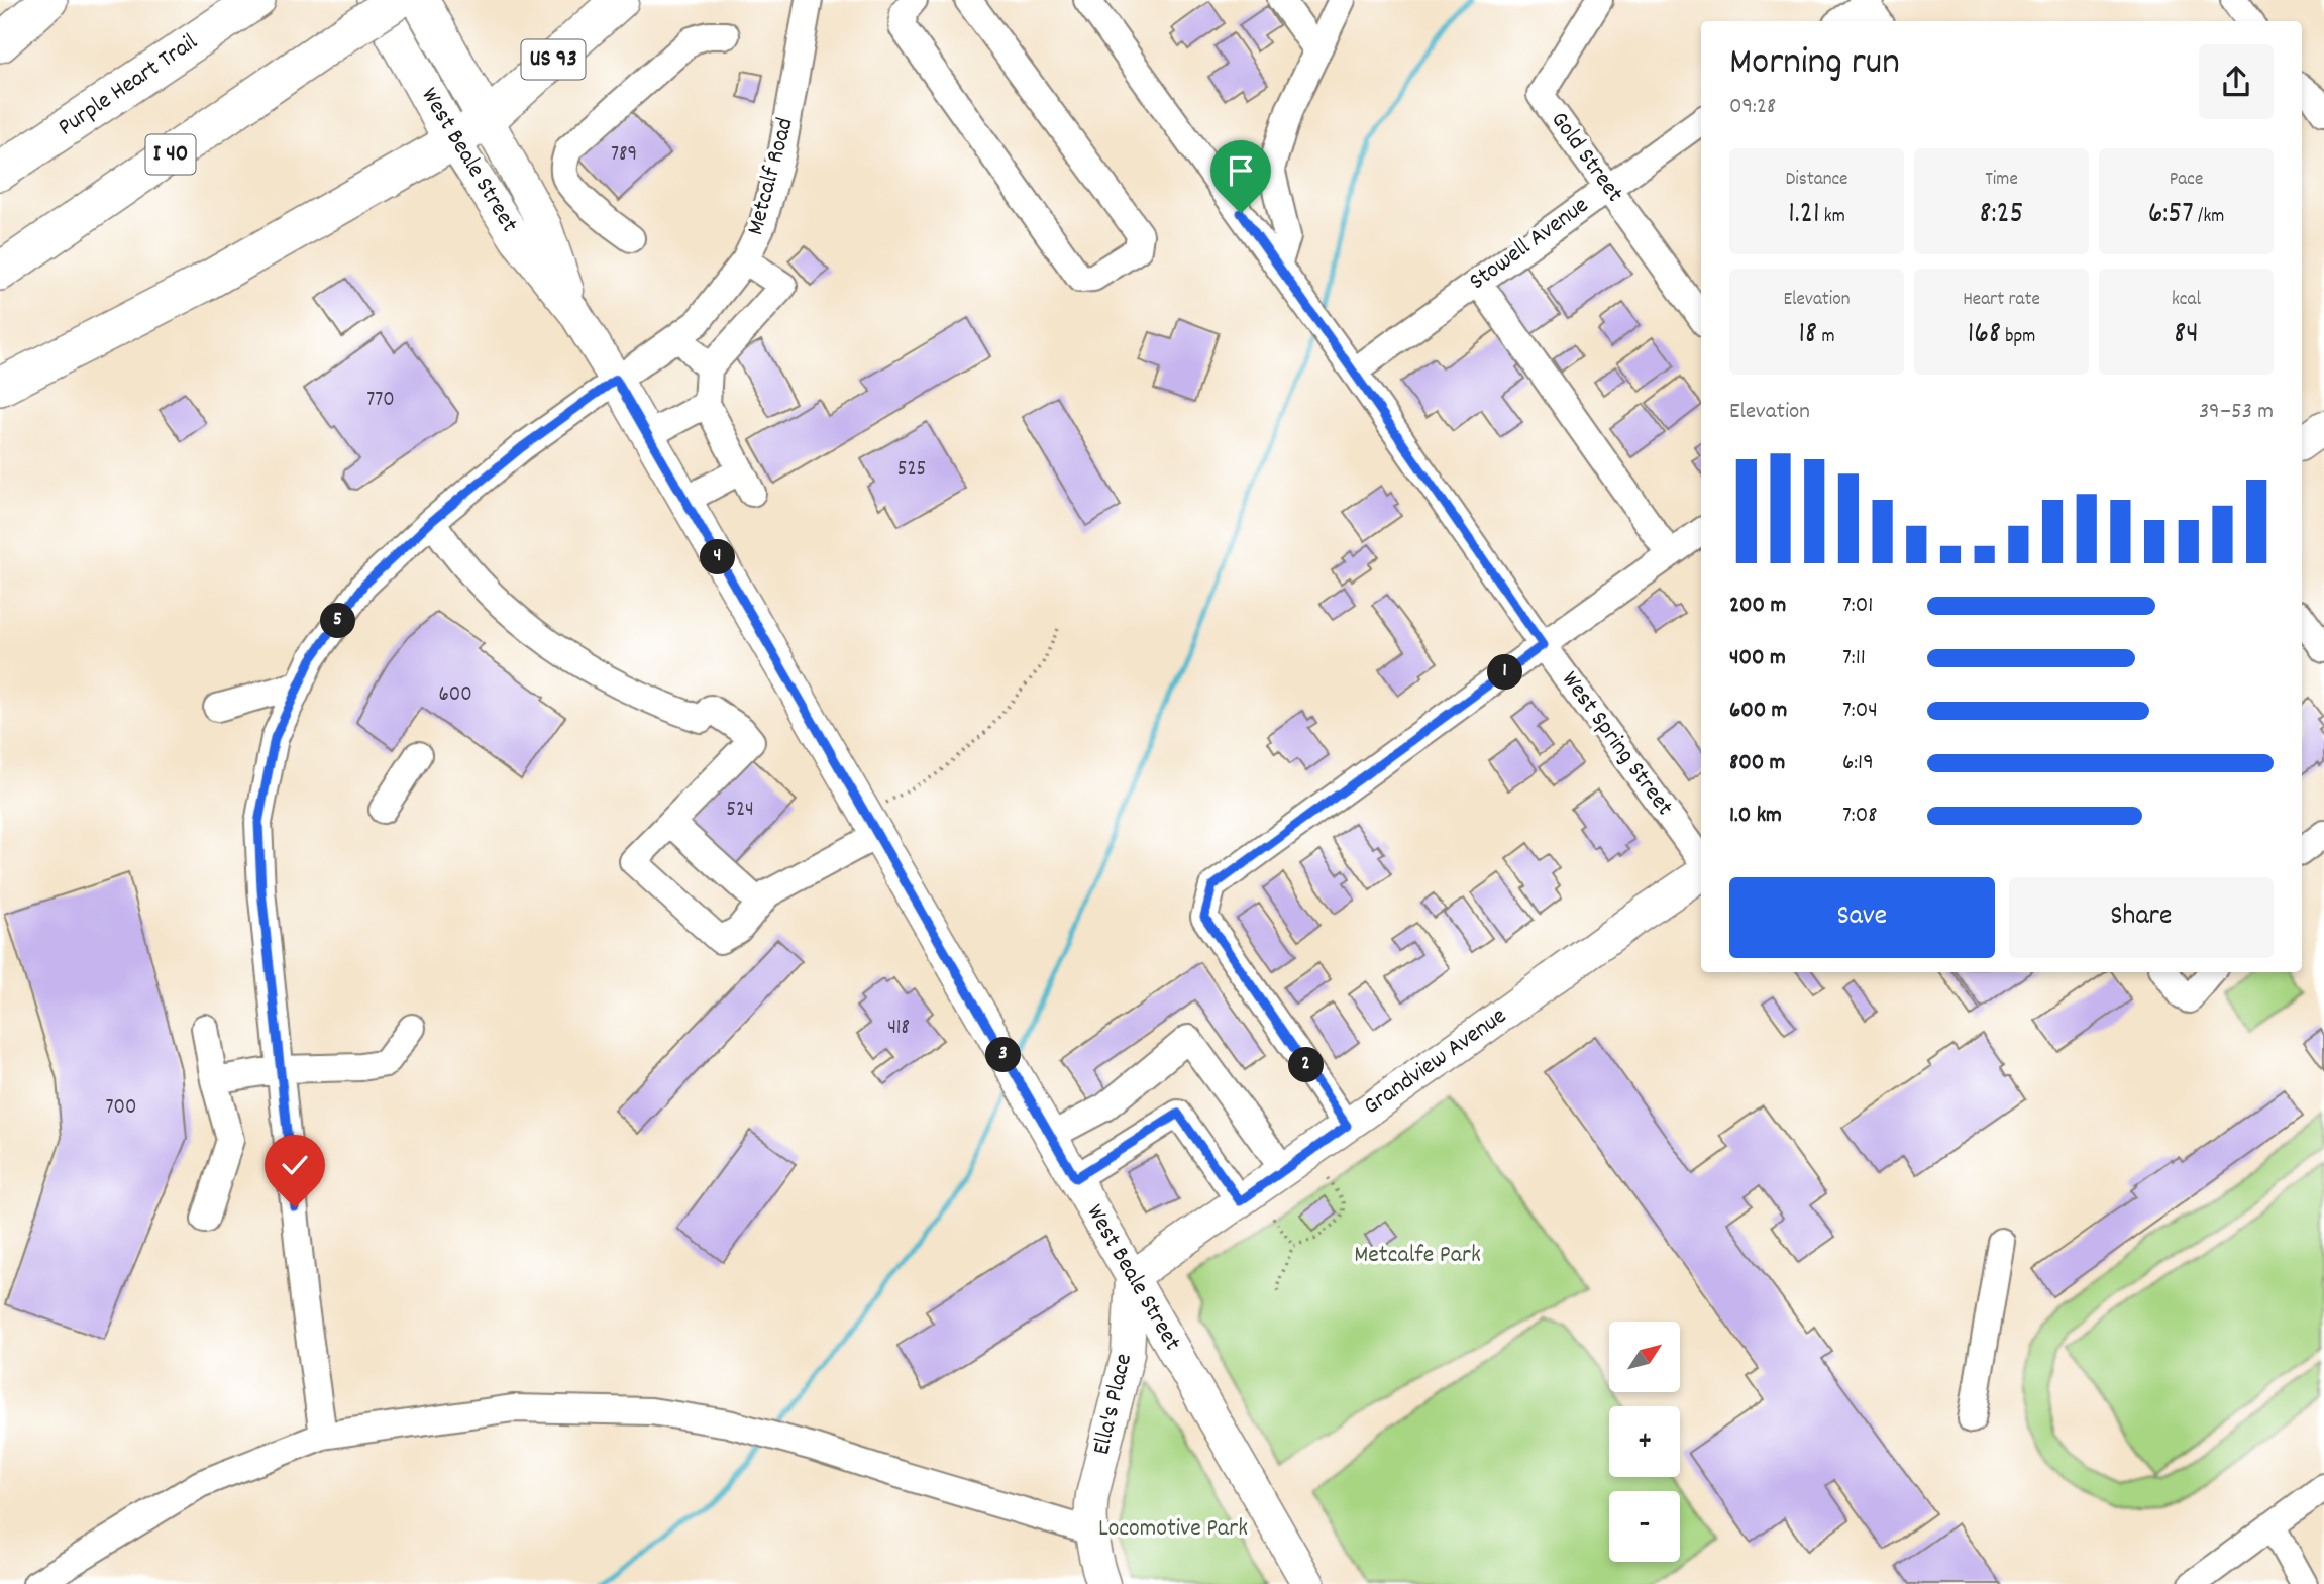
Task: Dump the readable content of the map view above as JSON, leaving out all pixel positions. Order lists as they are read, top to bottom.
{
  "streets": {
    "highway": [
      "US 93",
      "Purple Heart Trail",
      "I 40",
      "West Beale Street"
    ],
    "main road": ["Grandview Avenue", "Ella's Place"],
    "street": [
      "Gold Street",
      "Metcalf Road",
      "Stowell Avenue",
      "West Spring Street"
    ]
  },
  "crossings": [
    ["US 93", "West Beale Street"],
    ["Gold Street", "Stowell Avenue"],
    ["West Beale Street", "Metcalf Road"],
    ["West Beale Street", "Grandview Avenue"],
    ["West Beale Street", "Ella's Place"],
    ["Stowell Avenue", "West Spring Street"],
    ["Grandview Avenue", "Ella's Place"]
  ],
  "parks": ["Metcalfe Park", "Locomotive Park"],
  "house_numbers": [
    "789",
    "770",
    "525",
    "600",
    "524",
    "418",
    "700"
  ],
  "north": "top right",
  "page": {
    "heading": ["Morning run", "09:28"],
    "stats": [
      ["Distance", "1.21 km"],
      ["Time", "8:25"],
      ["Pace", "6:57 /km"],
      ["Elevation", "18 m"],
      ["Heart rate", "168 bpm"],
      ["kcal", "84"]
    ],
    "chart": ["Elevation", "39–53 m"],
    "pins": [
      "4",
      "5",
      "1",
      "3",
      "2"
    ],
    "list": [
      {
        "name": "200 m",
        "note": "7:01"
      },
      {
        "name": "400 m",
        "note": "7:11"
      },
      {
        "name": "600 m",
        "note": "7:04"
      },
      {
        "name": "800 m",
        "note": "6:19"
      },
      {
        "name": "1.0 km",
        "note": "7:08"
      }
    ],
    "buttons": ["Save", "Share"],
    "map_buttons": ["+", "−"]
  }
}
